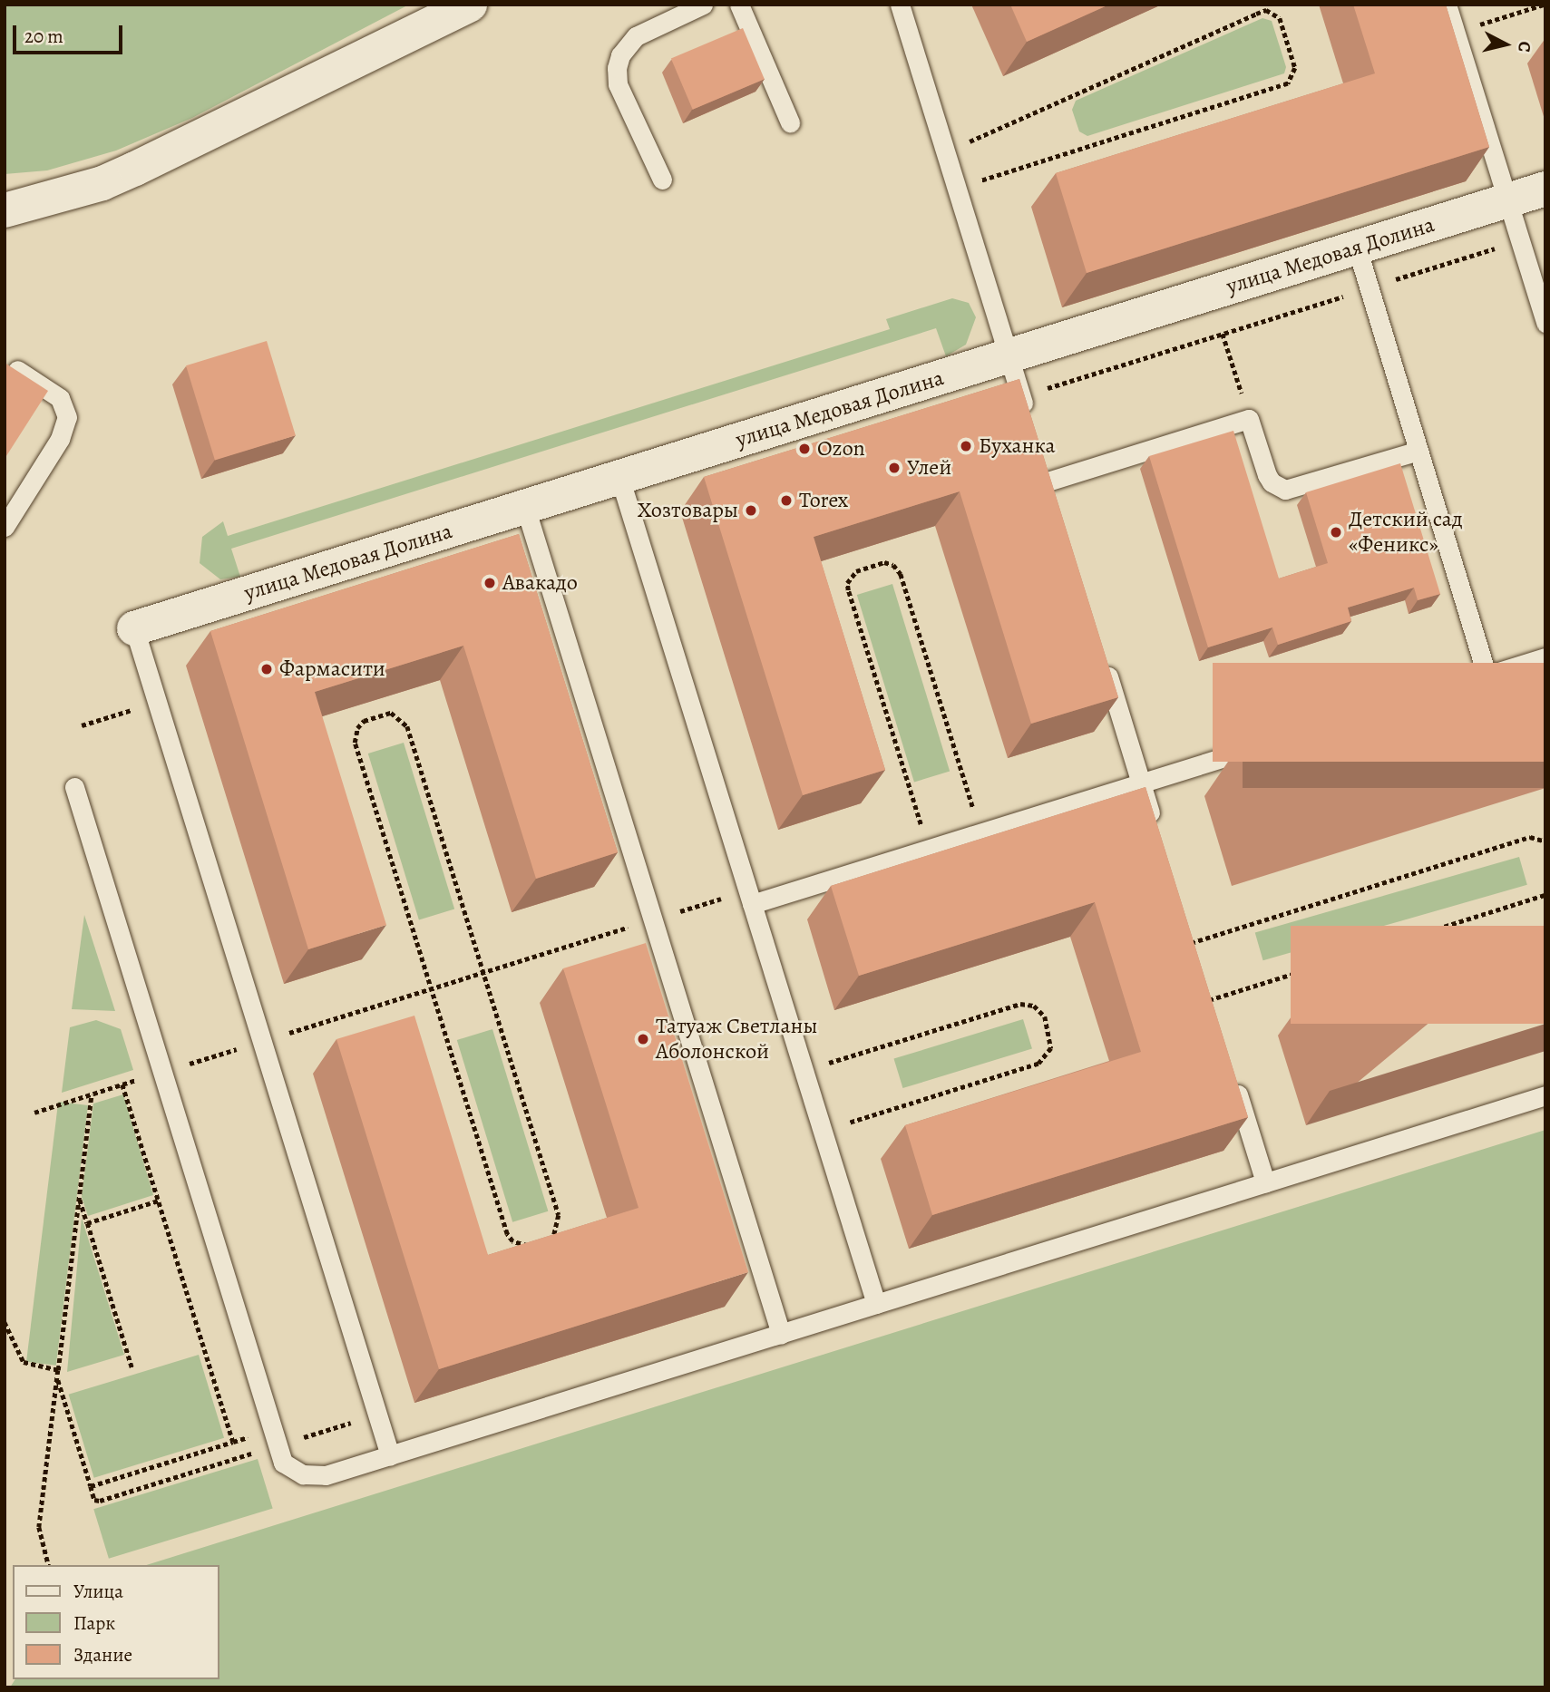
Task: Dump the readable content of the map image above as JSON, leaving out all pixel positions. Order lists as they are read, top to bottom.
{
  "streets": {
    "street": ["улица Медовая Долина"]
  },
  "places": [
    "Буханка",
    "Ozon",
    "Улей",
    "Torex",
    "Хозтовары",
    "Детский сад «Феникс»",
    "Авакадо",
    "Фармасити",
    "Татуаж Светланы Аболонской"
  ],
  "legend": ["Улица", "Парк", "Здание"],
  "scale_bar": "20 m",
  "north": "right"
}
